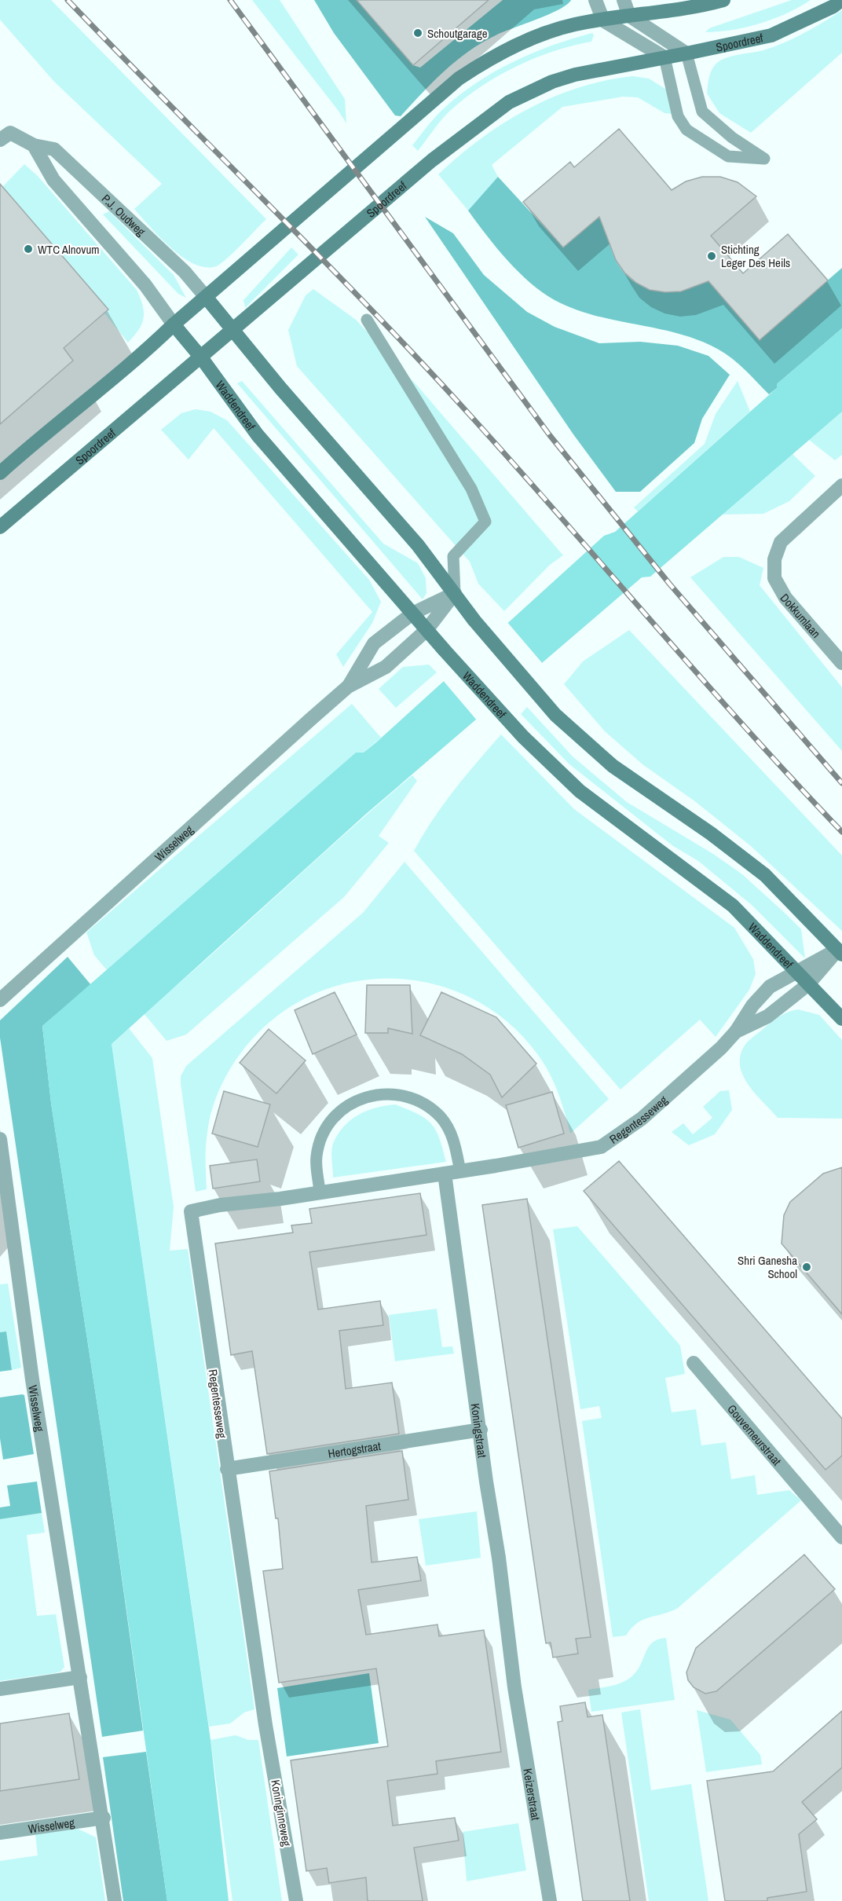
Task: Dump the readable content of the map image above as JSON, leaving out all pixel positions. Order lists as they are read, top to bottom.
{
  "streets": {
    "main road": ["Spoordreef", "Waddendreef"],
    "street": [
      "P.J. Oudweg",
      "Dokkumlaan",
      "Wisselweg",
      "Regentesseweg",
      "Koningstraat",
      "Gouverneurstraat",
      "Hertogstraat",
      "Keizerstraat",
      "Koninginneweg"
    ]
  },
  "crossings": [
    ["Spoordreef", "Waddendreef"],
    ["Waddendreef", "Wisselweg"],
    ["Waddendreef", "Regentesseweg"],
    ["Regentesseweg", "Koningstraat"],
    ["Regentesseweg", "Hertogstraat"],
    ["Regentesseweg", "Koninginneweg"],
    ["Koningstraat", "Hertogstraat"],
    ["Koningstraat", "Keizerstraat"]
  ],
  "places": [
    "Schoutgarage",
    "WTC Alnovum",
    "Stichting Leger Des Heils",
    "Shri Ganesha School"
  ]
}
